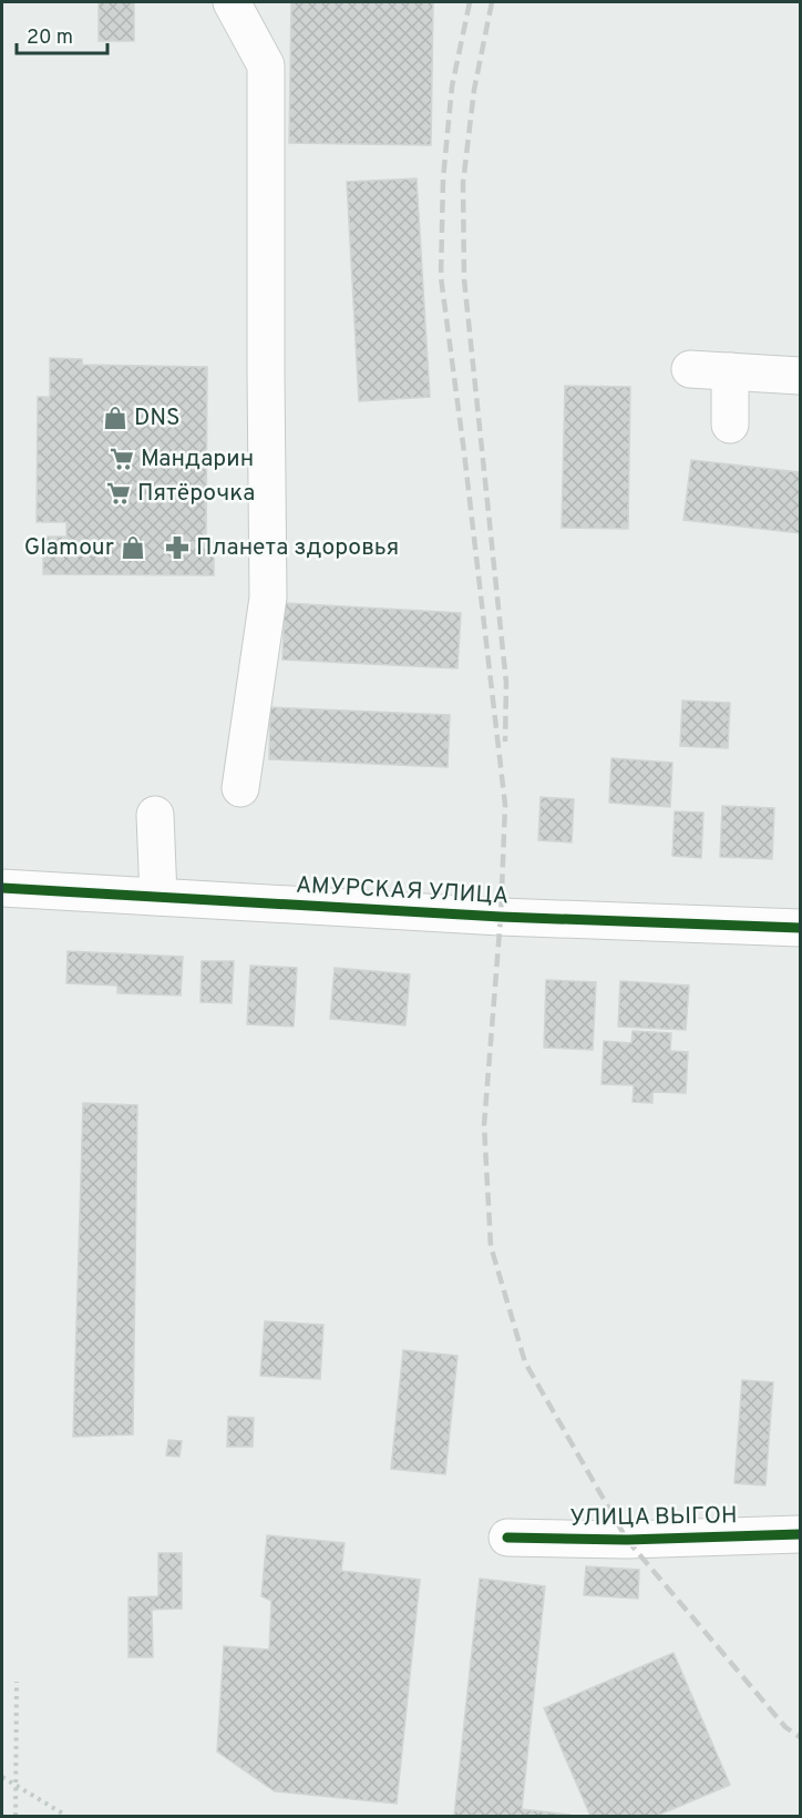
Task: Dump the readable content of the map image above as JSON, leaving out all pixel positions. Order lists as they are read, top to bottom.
{
  "streets": {
    "street": ["АМУРСКАЯ УЛИЦА", "УЛИЦА ВЫГОН"]
  },
  "places": {
    "shop": ["DNS", "Glamour"],
    "supermarket": ["Мандарин", "Пятёрочка"],
    "pharmacy": ["Планета здоровья"]
  },
  "scale_bar": "20 m"
}
